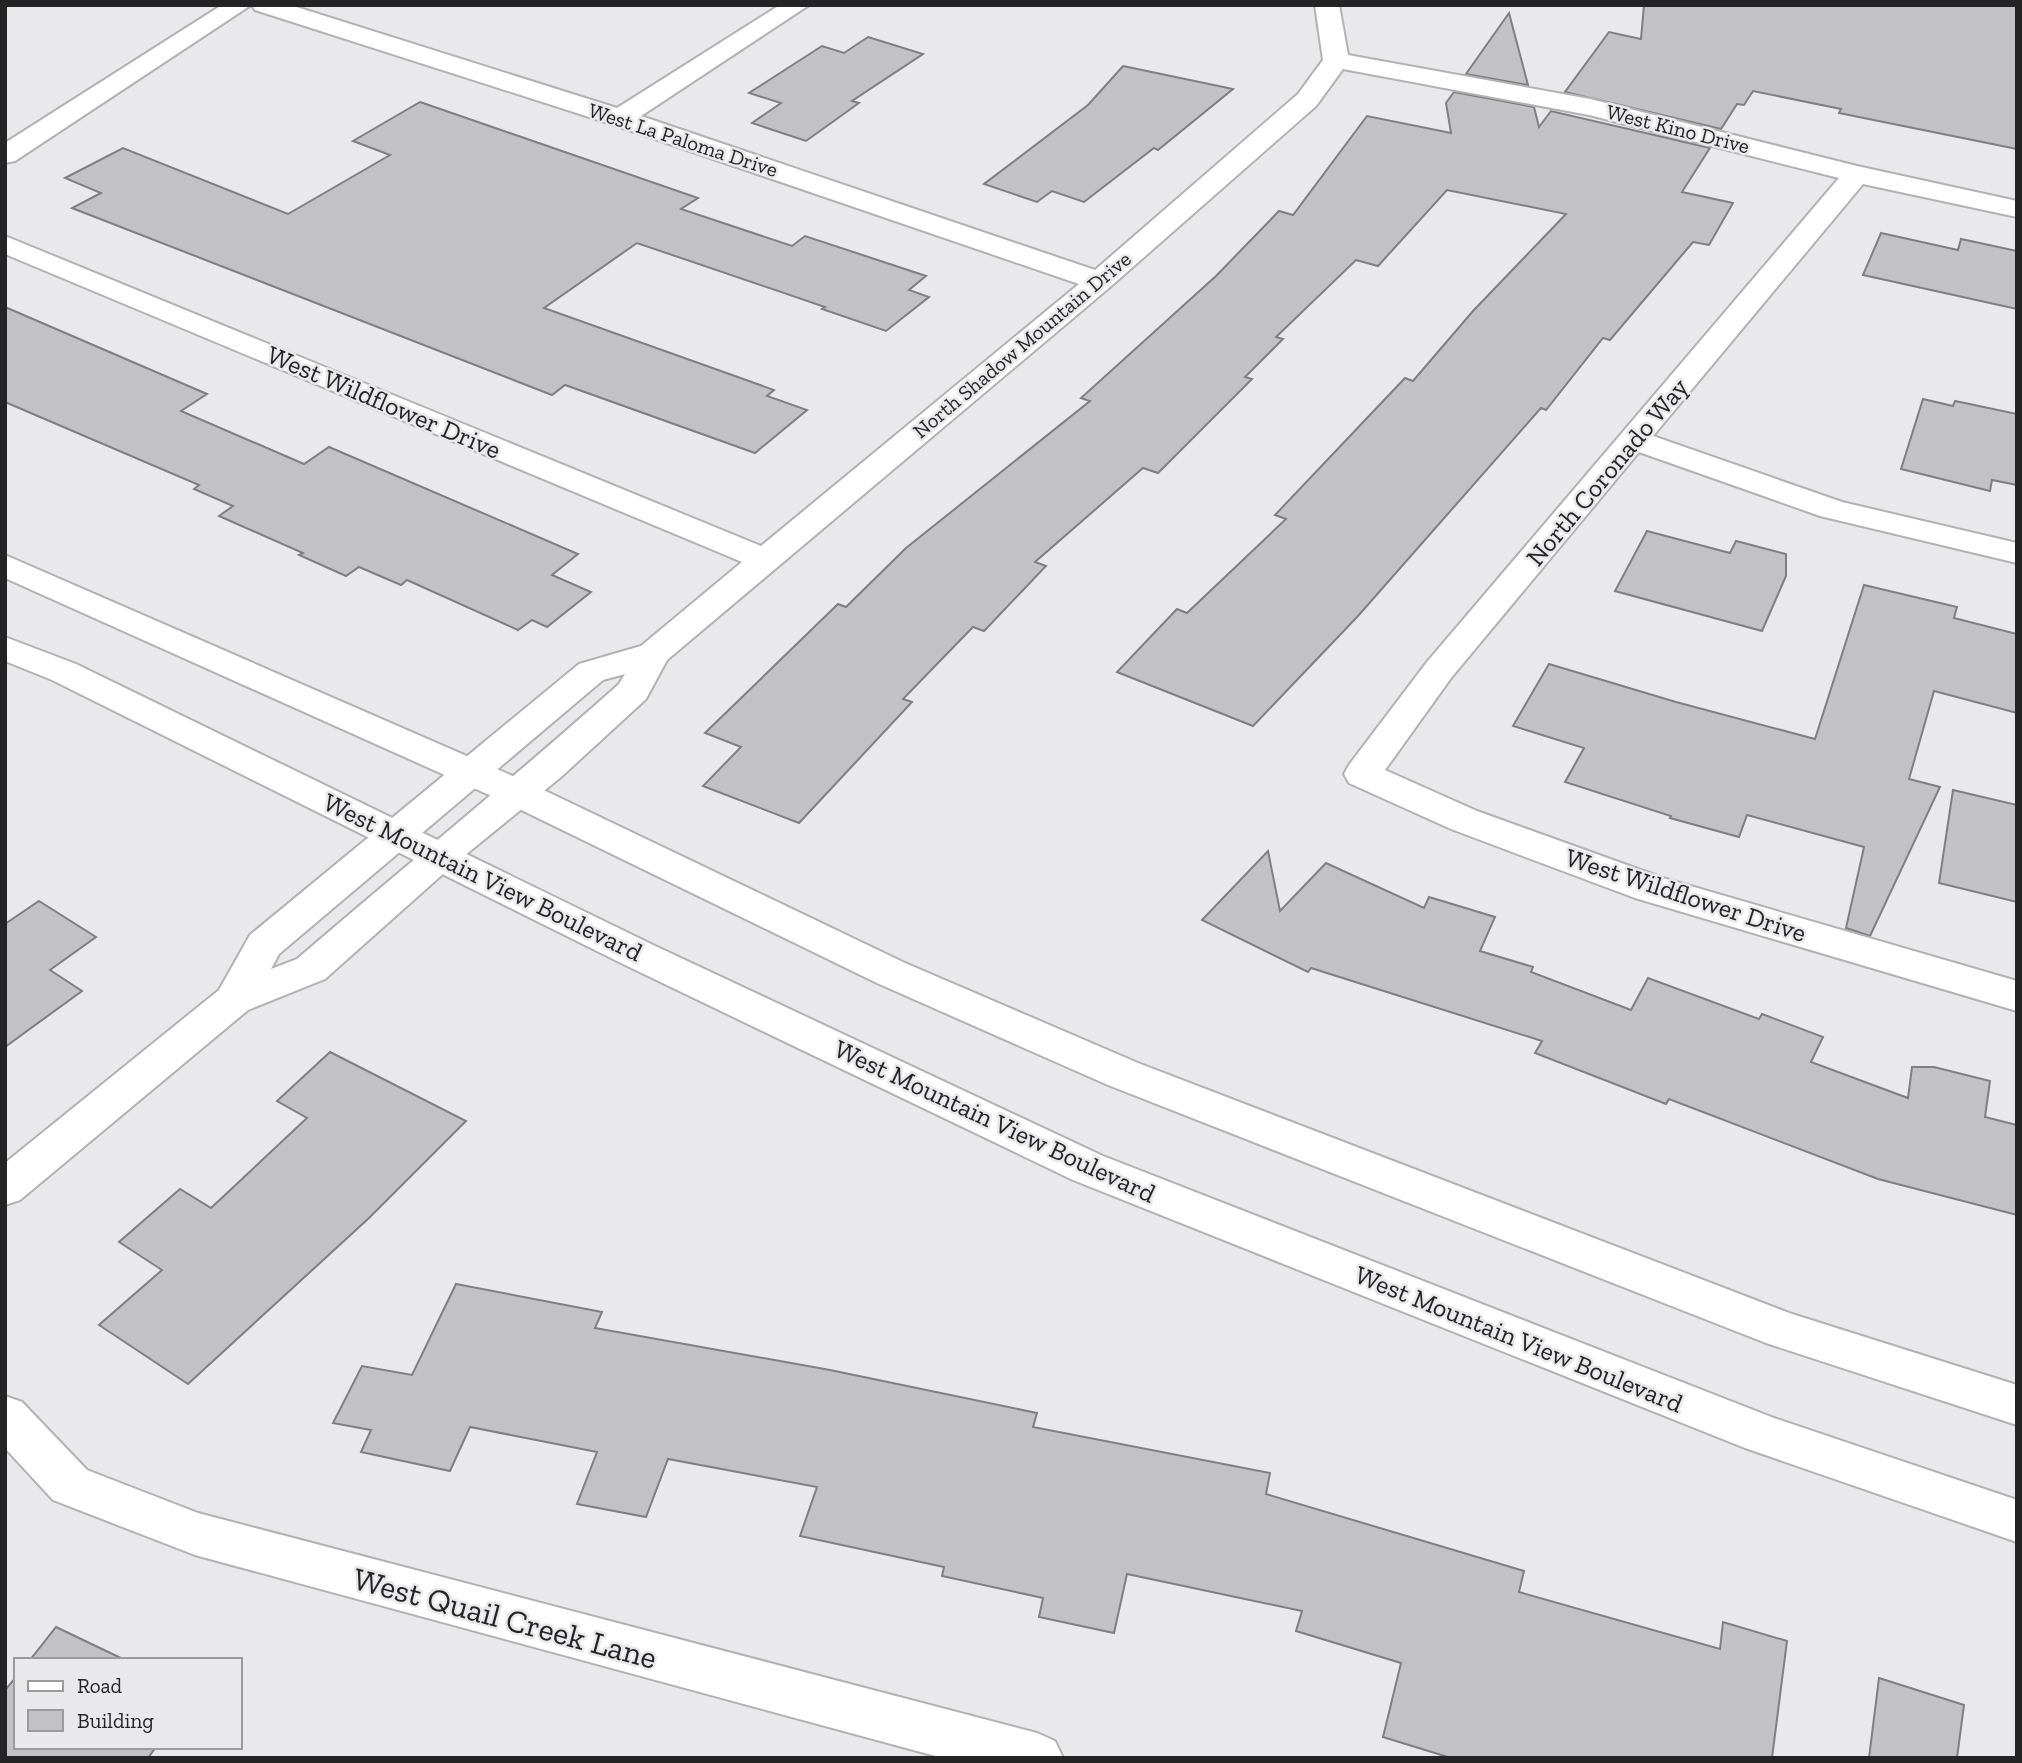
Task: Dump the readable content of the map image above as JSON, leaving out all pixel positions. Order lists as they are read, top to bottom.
{
  "streets": {
    "street": [
      "West Kino Drive",
      "West La Paloma Drive",
      "North Shadow Mountain Drive",
      "West Wildflower Drive",
      "North Coronado Way",
      "West Mountain View Boulevard",
      "West Quail Creek Lane"
    ]
  },
  "crossings": [
    ["West Kino Drive", "North Shadow Mountain Drive"],
    ["West Kino Drive", "North Coronado Way"],
    ["West La Paloma Drive", "North Shadow Mountain Drive"],
    ["North Shadow Mountain Drive", "West Wildflower Drive"],
    ["North Shadow Mountain Drive", "West Mountain View Boulevard"],
    ["West Wildflower Drive", "North Coronado Way"]
  ],
  "legend": ["Road", "Building"]
}
